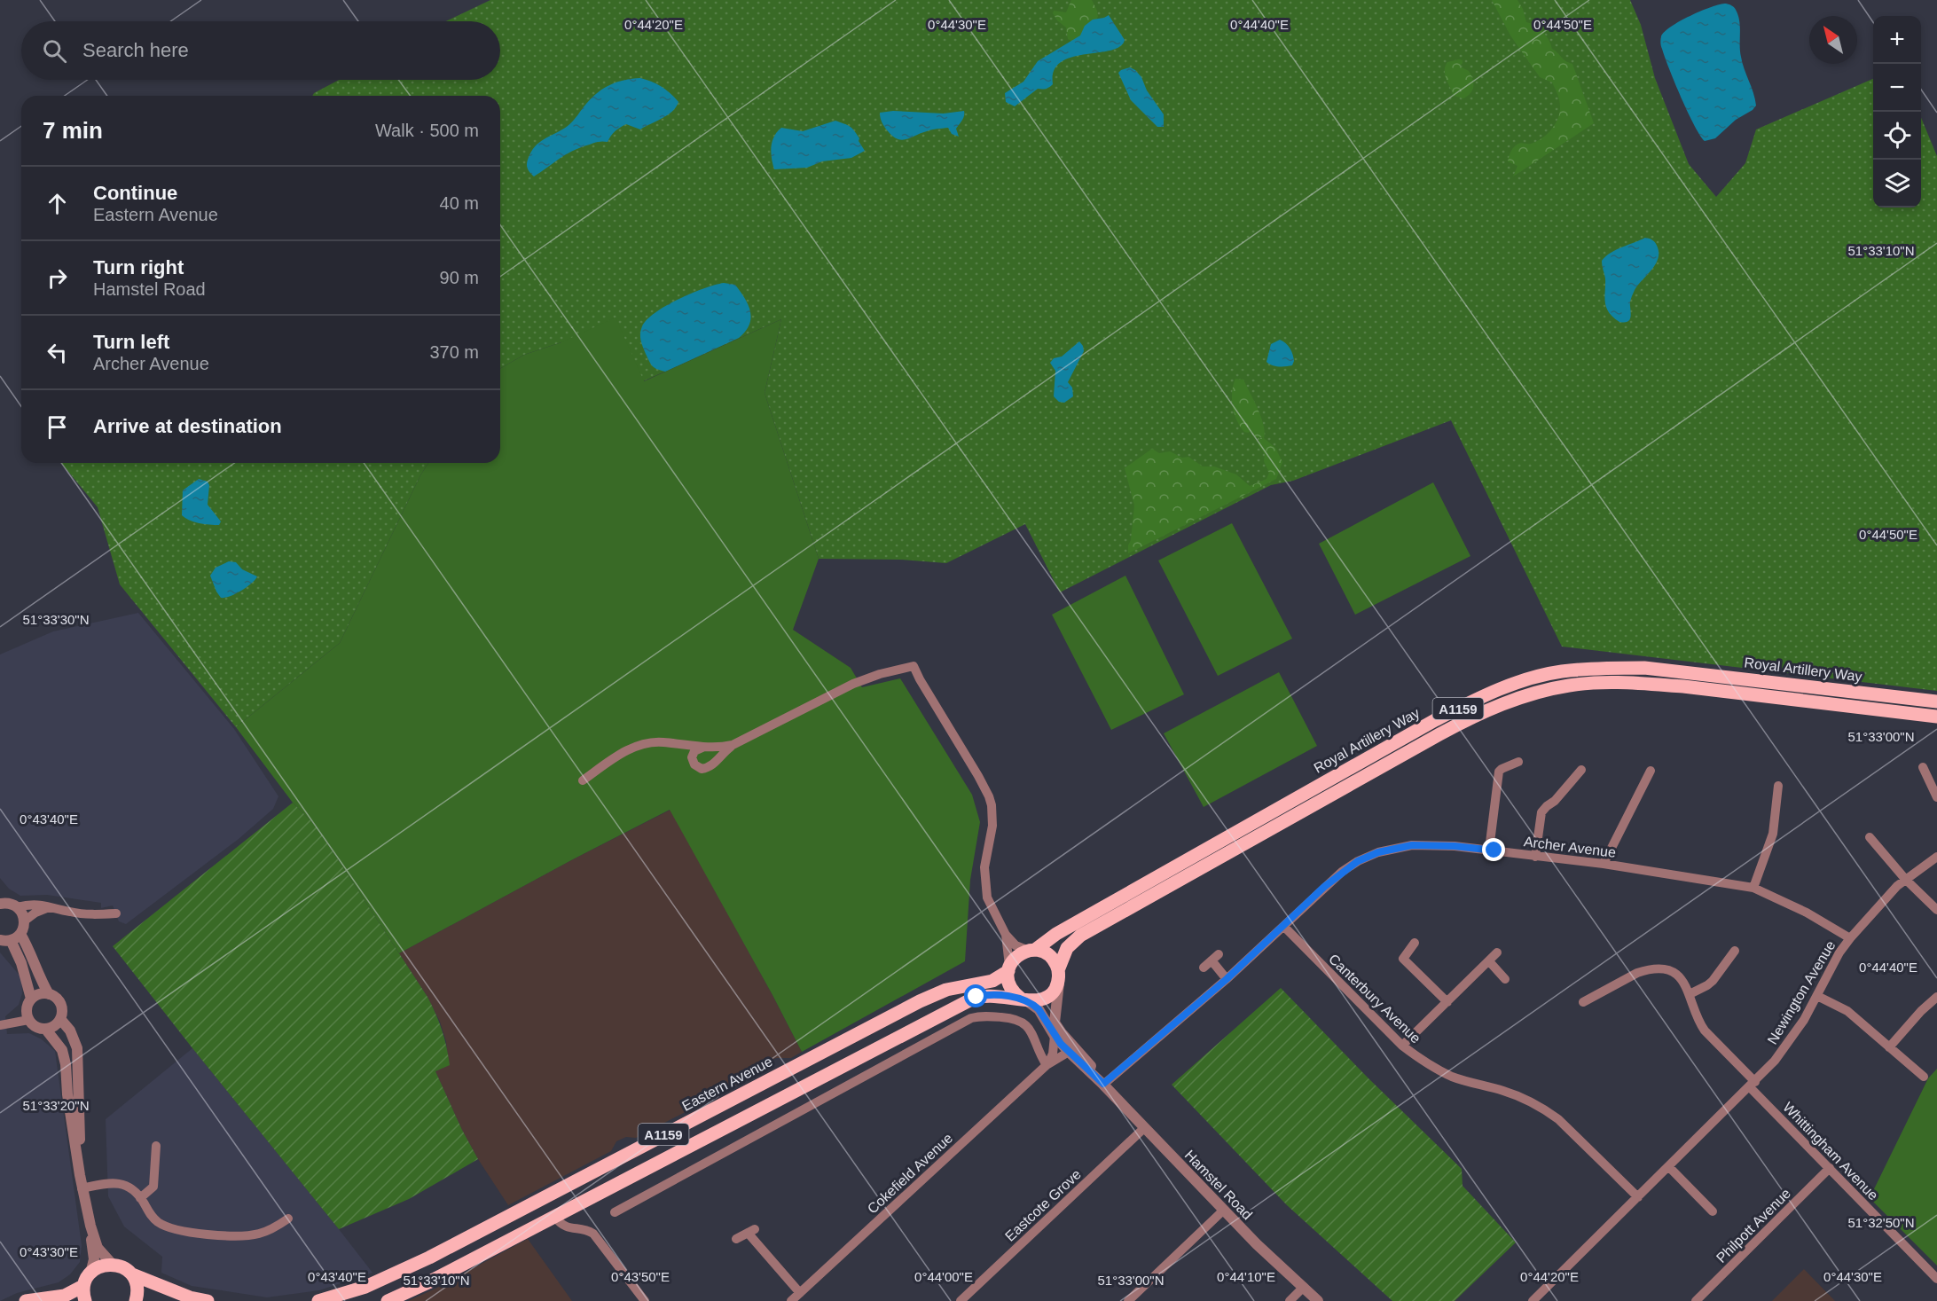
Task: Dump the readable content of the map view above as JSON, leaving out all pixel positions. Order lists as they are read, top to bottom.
{
  "streets": {
    "main road": ["Royal Artillery Way", "A1159", "Eastern Avenue"],
    "street": [
      "Archer Avenue",
      "Newington Avenue",
      "Canterbury Avenue",
      "Whittingham Avenue",
      "Cokefield Avenue",
      "Hamstel Road",
      "Eastcote Grove",
      "Philpott Avenue"
    ]
  },
  "crossings": [
    ["Royal Artillery Way", "A1159"],
    ["Royal Artillery Way", "Eastern Avenue"],
    ["Royal Artillery Way", "Hamstel Road"],
    ["A1159", "Eastern Avenue"],
    ["A1159", "Hamstel Road"],
    ["Archer Avenue", "Newington Avenue"],
    ["Archer Avenue", "Canterbury Avenue"],
    ["Archer Avenue", "Hamstel Road"],
    ["Newington Avenue", "Canterbury Avenue"],
    ["Newington Avenue", "Whittingham Avenue"],
    ["Eastern Avenue", "Hamstel Road"],
    ["Whittingham Avenue", "Philpott Avenue"],
    ["Cokefield Avenue", "Hamstel Road"],
    ["Hamstel Road", "Eastcote Grove"]
  ],
  "north": "top left",
  "page": {
    "map_buttons": ["+", "−"],
    "search": "Search here",
    "heading": ["7 min", "Walk · 500 m"],
    "list": [
      ["Continue", "Eastern Avenue", "40 m"],
      ["Turn right", "Hamstel Road", "90 m"],
      ["Turn left", "Archer Avenue", "370 m"],
      "Arrive at destination"
    ]
  },
  "coordinates": [
    "0°44'40\"E",
    "0°44'20\"E",
    "0°44'30\"E",
    "0°44'50\"E",
    "51°33'10\"N",
    "51°33'30\"N",
    "51°33'00\"N",
    "0°43'40\"E",
    "51°33'20\"N",
    "51°32'50\"N",
    "0°43'30\"E",
    "0°43'50\"E",
    "0°44'00\"E",
    "0°44'10\"E"
  ]
}
